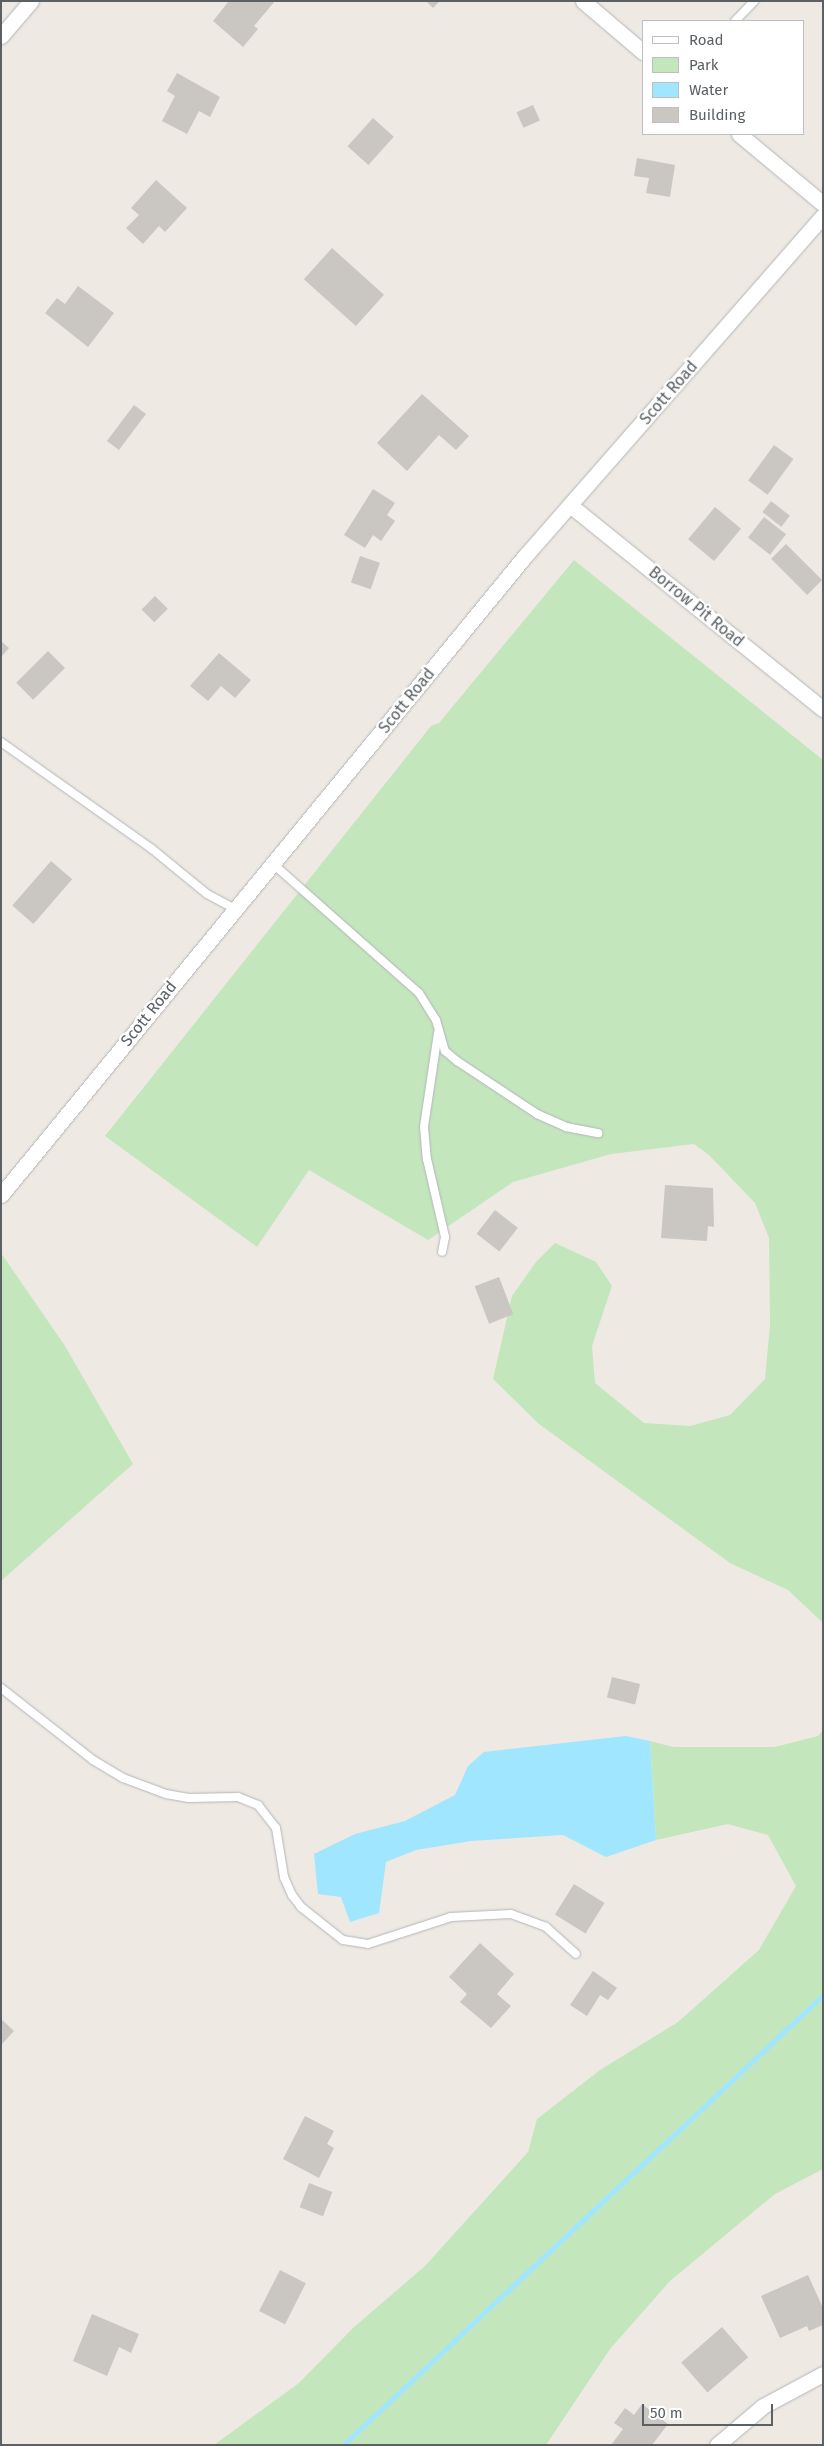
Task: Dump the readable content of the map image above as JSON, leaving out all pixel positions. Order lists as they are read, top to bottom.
{
  "streets": {
    "street": ["Scott Road", "Borrow Pit Road"]
  },
  "crossings": [
    ["Scott Road", "Borrow Pit Road"]
  ],
  "legend": [
    "Road",
    "Park",
    "Water",
    "Building"
  ],
  "scale_bar": "50 m"
}
